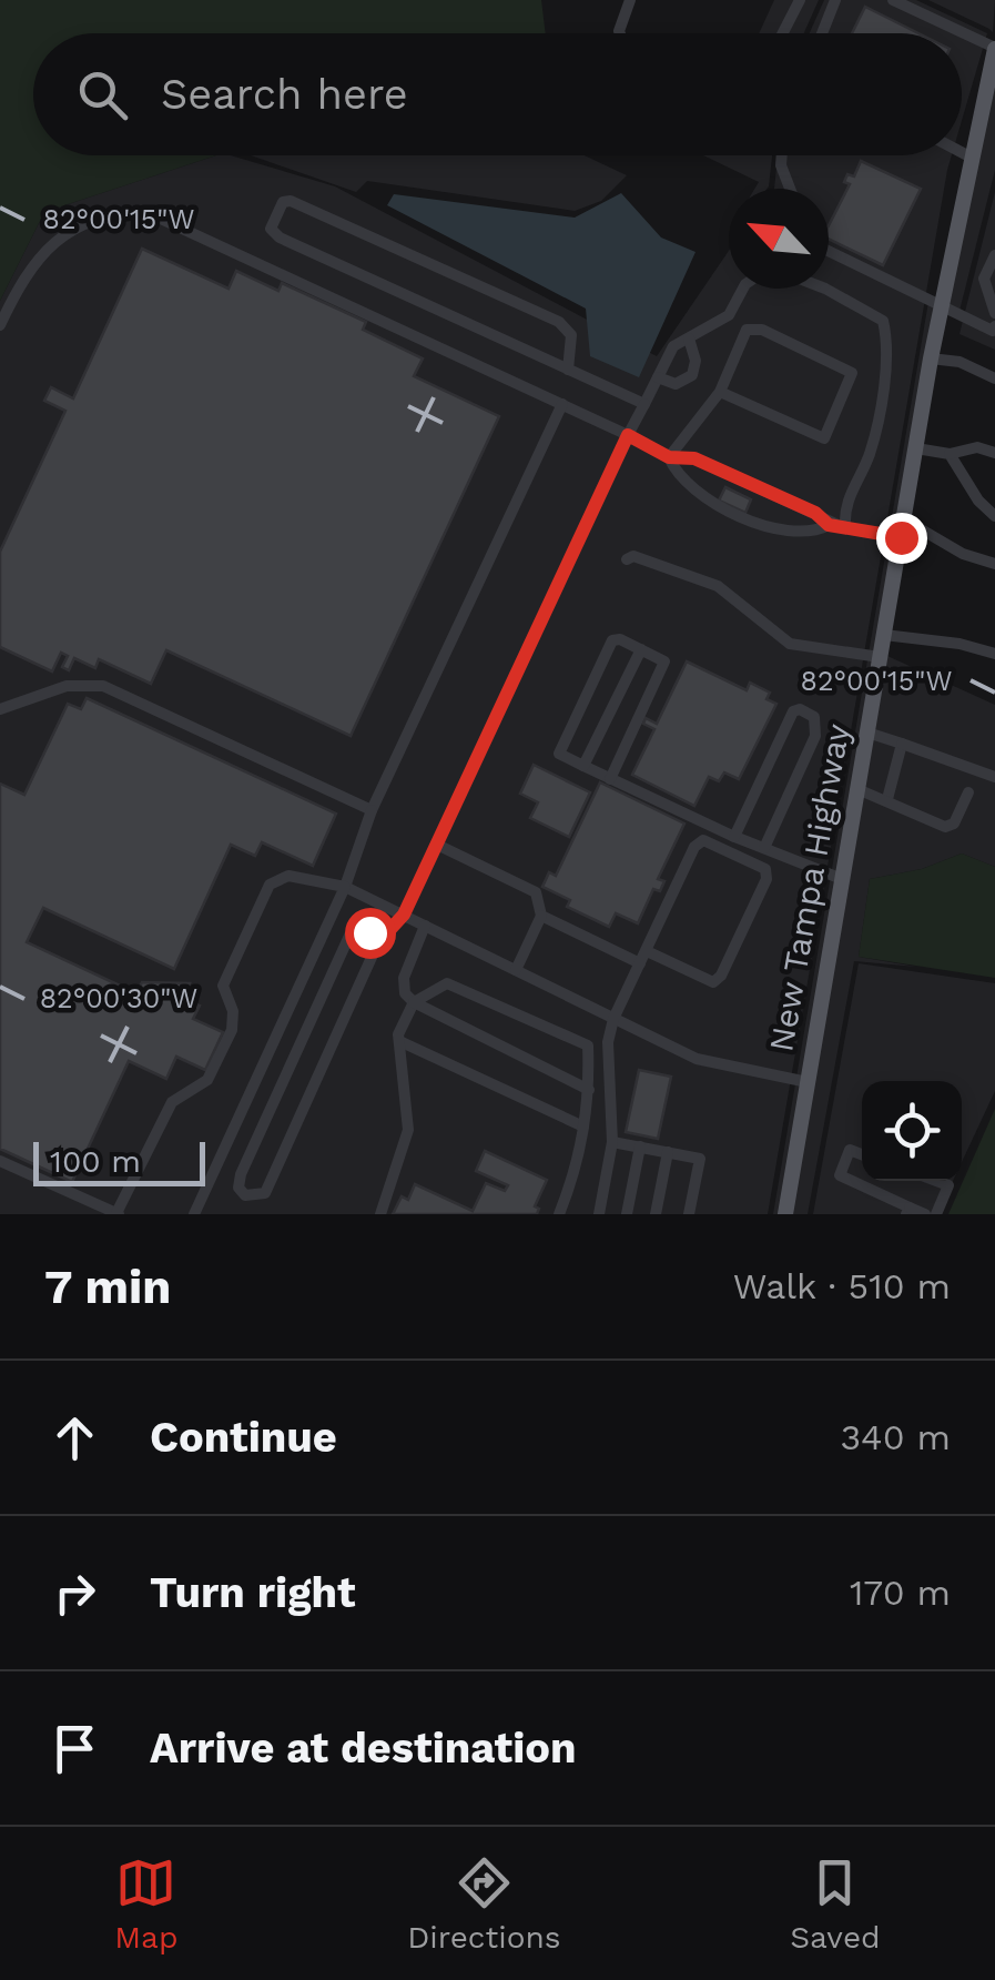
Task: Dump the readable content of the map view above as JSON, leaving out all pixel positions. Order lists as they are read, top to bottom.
{
  "streets": {
    "main road": ["New Tampa Highway"]
  },
  "scale_bar": "100 m",
  "north": "top left",
  "page": {
    "search": "Search here",
    "scale": "100 m",
    "heading": ["7 min", "Walk · 510 m"],
    "list": [
      ["Continue", "340 m"],
      ["Turn right", "170 m"],
      "Arrive at destination"
    ],
    "nav": ["Map", "Directions", "Saved"]
  },
  "coordinates": ["82°00'15\"W", "82°00'30\"W"]
}
